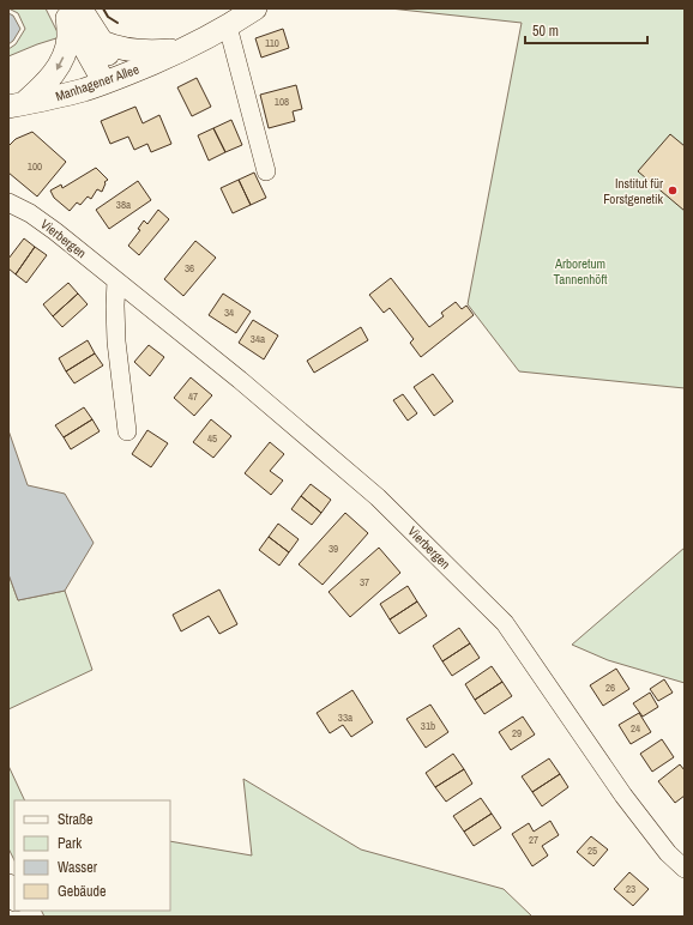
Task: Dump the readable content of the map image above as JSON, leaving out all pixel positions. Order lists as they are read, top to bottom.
{
  "streets": {
    "main road": ["Manhagener Allee"],
    "street": ["Vierbergen"]
  },
  "parks": ["Arboretum Tannenhöft"],
  "places": ["Institut für Forstgenetik"],
  "house_numbers": [
    "110",
    "108",
    "100",
    "38a",
    "36",
    "34",
    "34a",
    "47",
    "45",
    "39",
    "37",
    "26",
    "33a",
    "31b",
    "24",
    "29",
    "27",
    "25",
    "23"
  ],
  "legend": [
    "Straße",
    "Park",
    "Wasser",
    "Gebäude"
  ],
  "scale_bar": "50 m"
}
